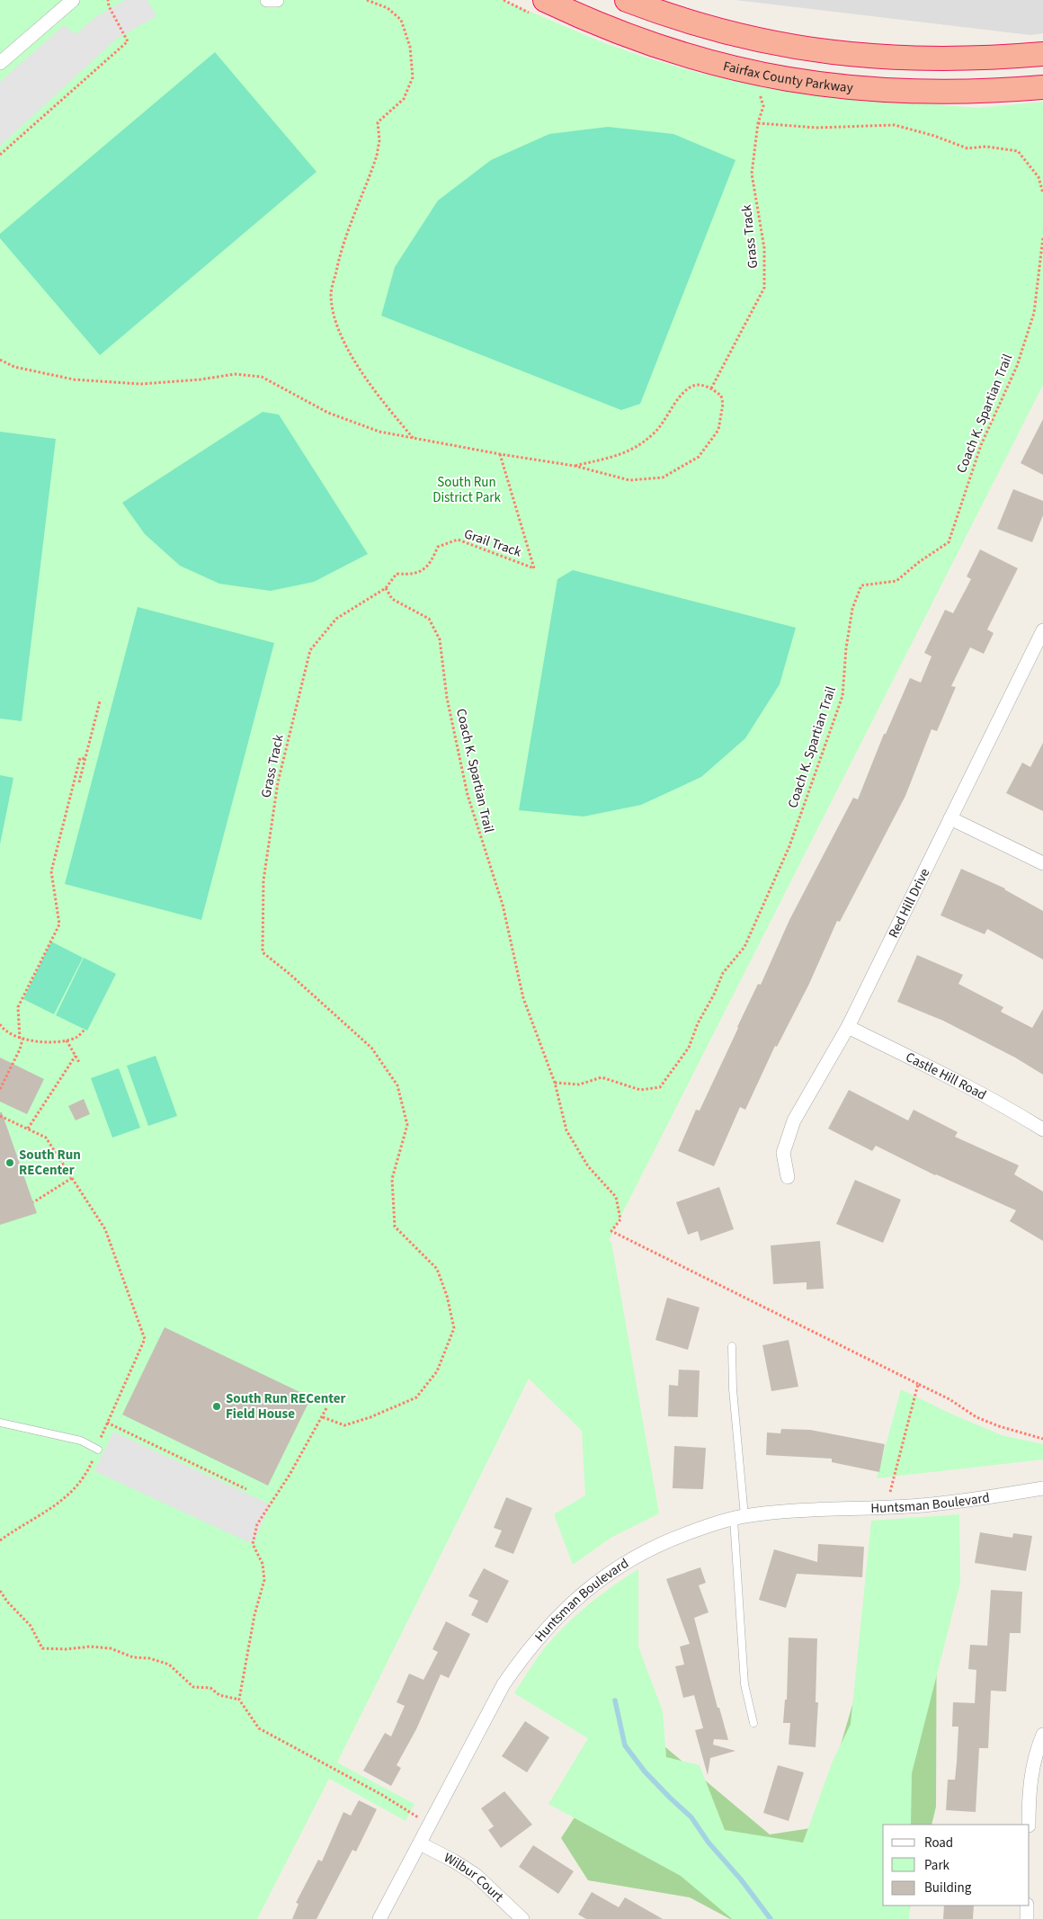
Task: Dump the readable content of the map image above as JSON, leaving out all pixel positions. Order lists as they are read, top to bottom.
{
  "streets": {
    "highway": ["Fairfax County Parkway"],
    "street": [
      "Red Hill Drive",
      "Castle Hill Road",
      "Huntsman Boulevard",
      "Wilbur Court"
    ],
    "path": ["Grass Track", "Coach K. Spartian Trail", "Grail Track"]
  },
  "crossings": [
    ["Grass Track", "Coach K. Spartian Trail"],
    ["Grass Track", "Grail Track"],
    ["Coach K. Spartian Trail", "Grail Track"],
    ["Red Hill Drive", "Castle Hill Road"],
    ["Huntsman Boulevard", "Wilbur Court"]
  ],
  "parks": ["South Run District Park"],
  "places": ["South Run RECenter", "South Run RECenter Field House"],
  "legend": ["Road", "Park", "Building"]
}
